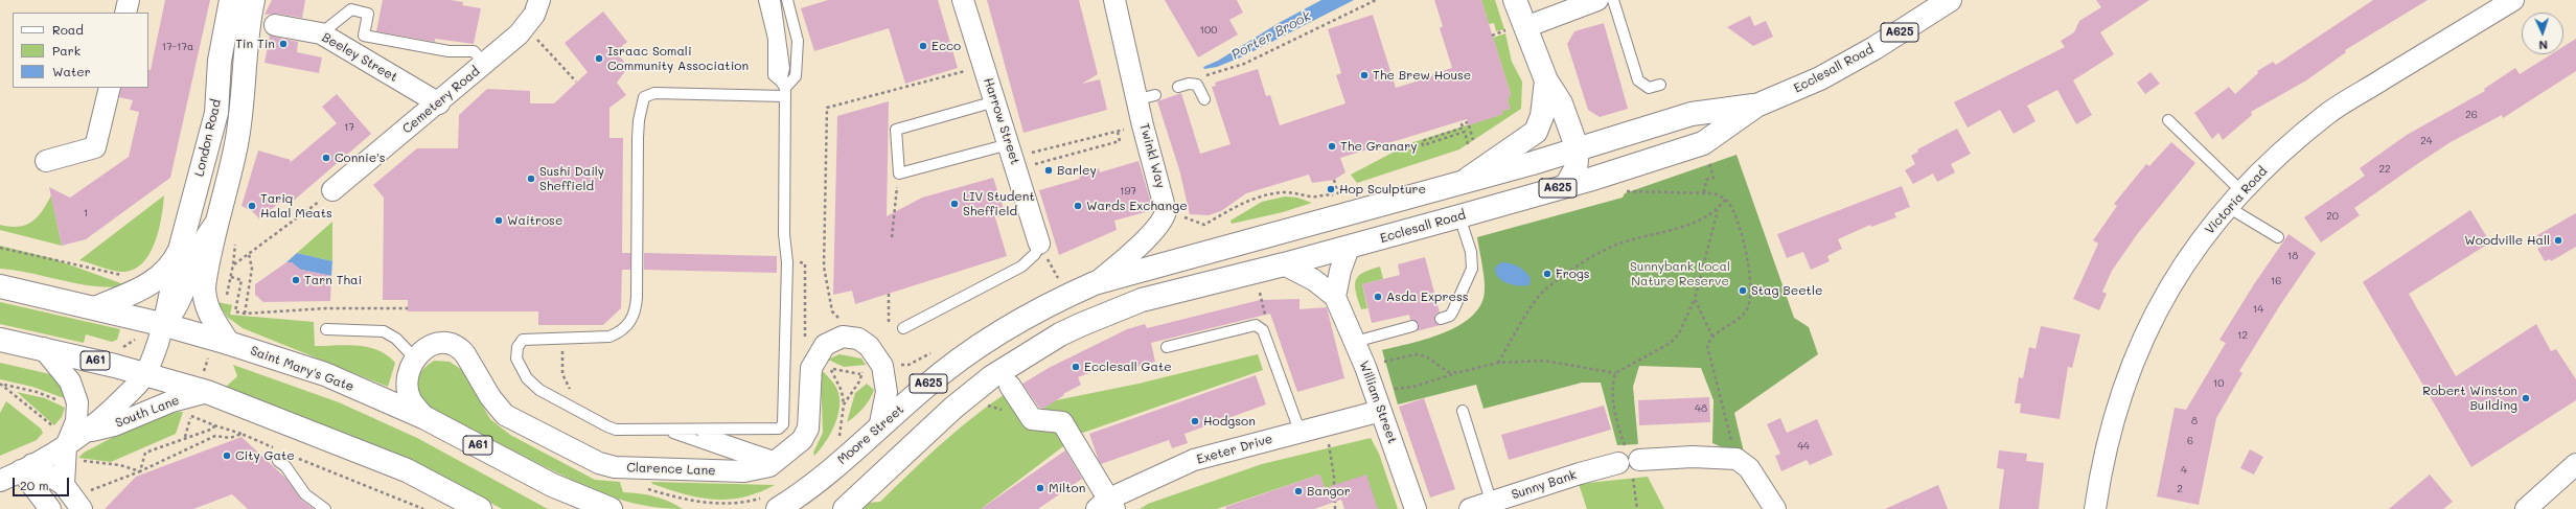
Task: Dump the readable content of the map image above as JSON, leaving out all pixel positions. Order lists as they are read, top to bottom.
{
  "streets": {
    "main road": [
      "A625",
      "Ecclesall Road",
      "London Road",
      "A61",
      "Saint Mary's Gate",
      "Moore Street"
    ],
    "street": [
      "Beeley Street",
      "Cemetery Road",
      "Harrow Street",
      "Twinkl Way",
      "Victoria Road",
      "William Street",
      "South Lane",
      "Exeter Drive",
      "Clarence Lane",
      "Sunny Bank"
    ]
  },
  "crossings": [
    ["Beeley Street", "Cemetery Road"],
    ["Ecclesall Road", "Twinkl Way"],
    ["Ecclesall Road", "William Street"],
    ["Ecclesall Road", "Moore Street"],
    ["London Road", "A61"],
    ["London Road", "Saint Mary's Gate"],
    ["London Road", "South Lane"],
    ["A61", "South Lane"],
    ["William Street", "Exeter Drive"],
    ["Moore Street", "Clarence Lane"]
  ],
  "water": ["Porter Brook"],
  "parks": ["Sunnybank Local Nature Reserve"],
  "places": [
    "Tin Tin",
    "Ecco",
    "Israac Somali Community Association",
    "The Brew House",
    "The Granary",
    "Connie's",
    "Barley",
    "Sushi Daily Sheffield",
    "Hop Sculpture",
    "LIV Student Sheffield",
    "Tariq Halal Meats",
    "Wards Exchange",
    "Waitrose",
    "Woodville Hall",
    "Frogs",
    "Tarn Thai",
    "Stag Beetle",
    "Asda Express",
    "Ecclesall Gate",
    "Robert Winston Building",
    "Hodgson",
    "City Gate",
    "Milton",
    "Bangor"
  ],
  "house_numbers": [
    "100",
    "17-17a",
    "26",
    "17",
    "24",
    "22",
    "197",
    "1",
    "20",
    "18",
    "16",
    "14",
    "12",
    "10",
    "48",
    "8",
    "6",
    "44",
    "4",
    "2"
  ],
  "legend": ["Road", "Park", "Water"],
  "scale_bar": "20 m",
  "north": "bottom"
}
